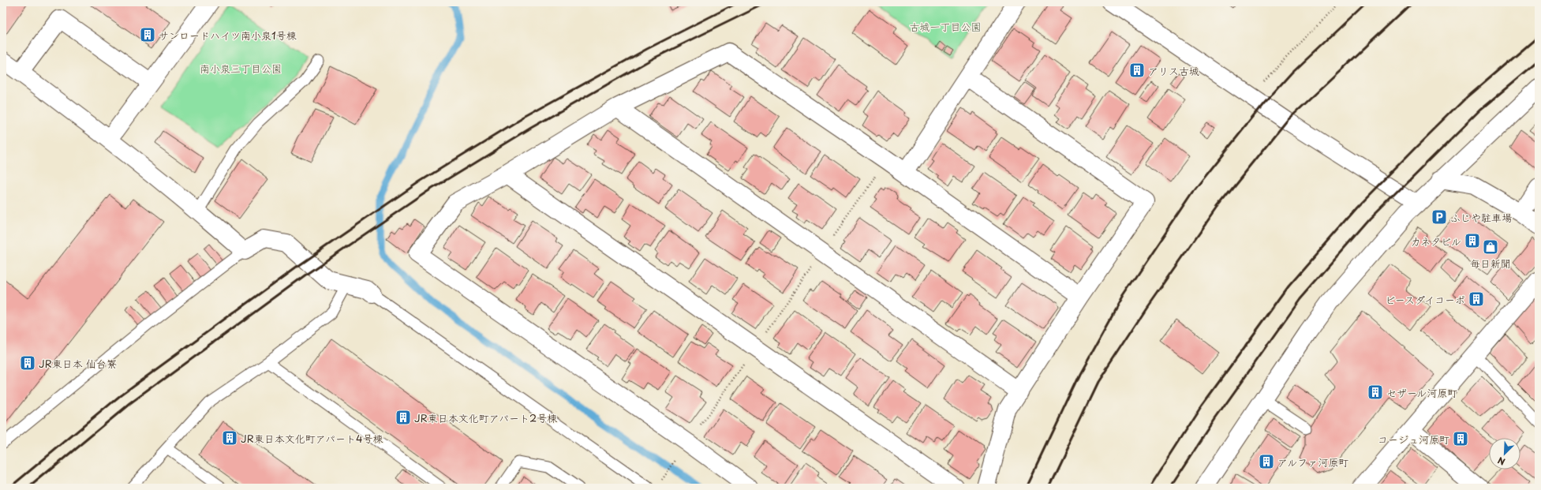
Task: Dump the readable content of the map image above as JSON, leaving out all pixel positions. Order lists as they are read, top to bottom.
{
  "parks": ["古城一丁目公園", "南小泉三丁目公園"],
  "places": {
    "building": [
      "サンロードハイツ南小泉1号棟",
      "アリス古城",
      "カネタビル",
      "ビースダイコーポ",
      "JR東日本 仙台寮",
      "セザール河原町",
      "JR東日本文化町アパート2号棟",
      "JR東日本文化町アパート4号棟",
      "コージュ河原町",
      "アルファ河原町"
    ],
    "parking": ["ふじや駐車場"],
    "shop": ["毎日新聞"]
  },
  "north": "bottom left"
}
